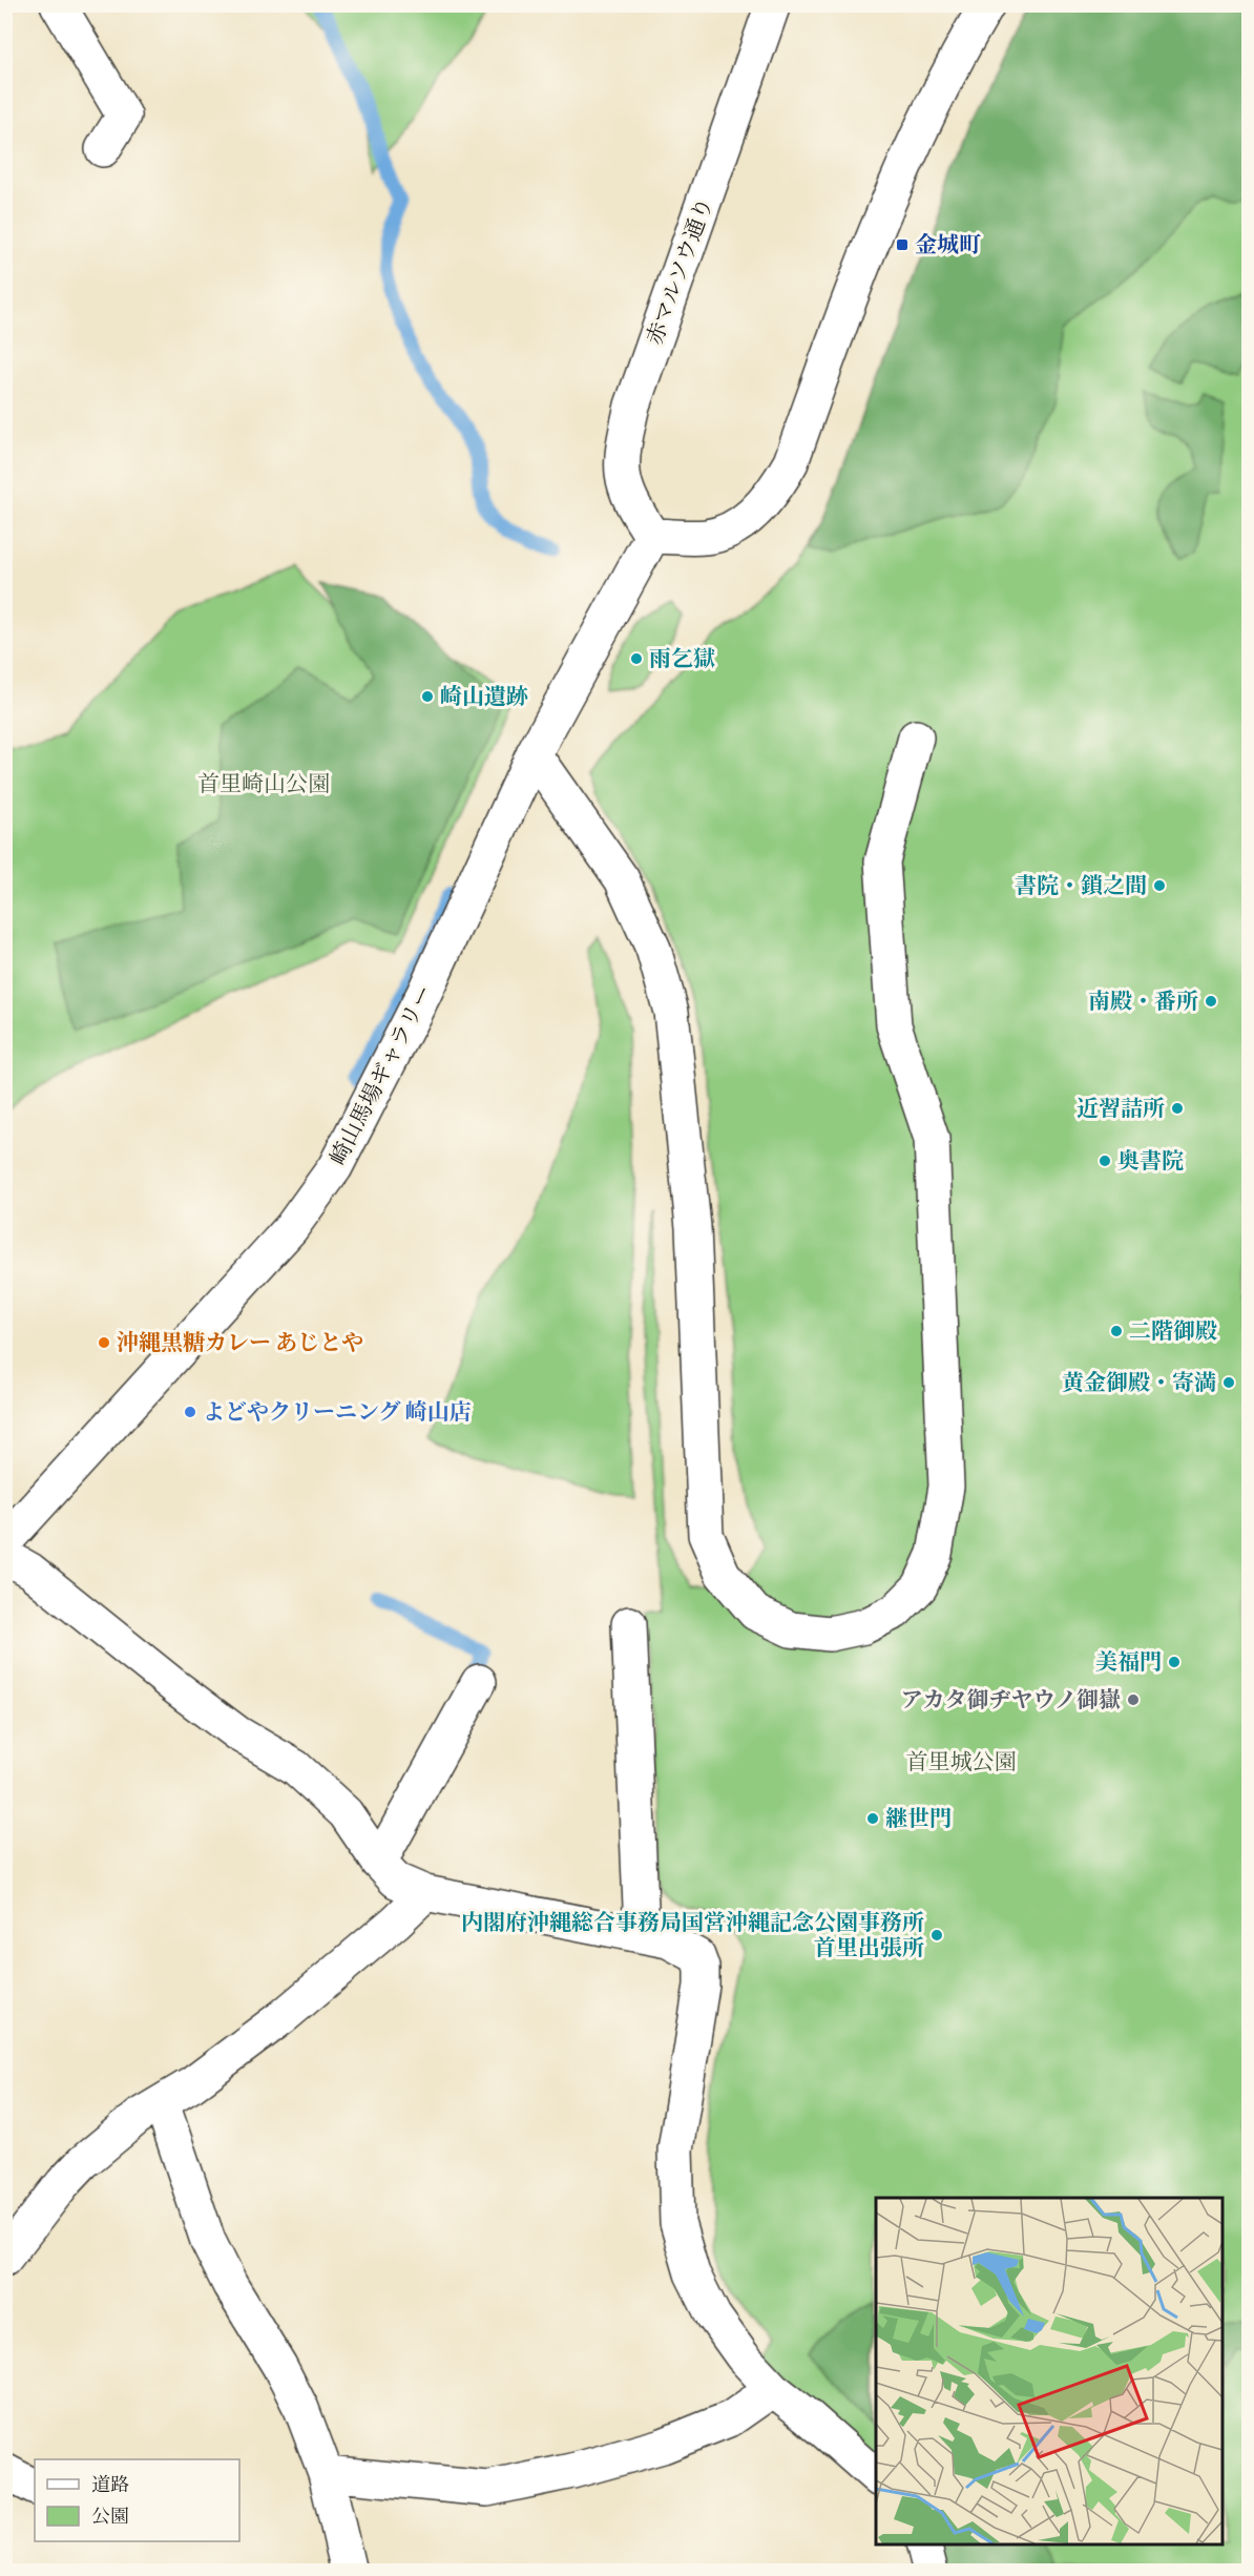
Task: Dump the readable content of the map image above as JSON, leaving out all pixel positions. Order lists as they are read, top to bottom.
{
  "streets": {
    "street": ["赤マルソウ通り", "崎山馬場ギャラリー"]
  },
  "crossings": [
    ["赤マルソウ通り", "崎山馬場ギャラリー"]
  ],
  "parks": ["首里崎山公園", "首里城公園"],
  "places": {
    "transit": ["金城町"],
    "other": [
      "雨乞獄",
      "崎山遺跡",
      "書院・鎖之間",
      "南殿・番所",
      "近習詰所",
      "奥書院",
      "二階御殿",
      "沖縄黒糖カレー あじとや",
      "黄金御殿・寄満",
      "よどやクリーニング 崎山店",
      "美福門",
      "アカタ御ヂヤウノ御嶽",
      "継世門",
      "内閣府沖縄総合事務局国営沖縄記念公園事務所 首里出張所"
    ]
  },
  "legend": ["道路", "公園"]
}
